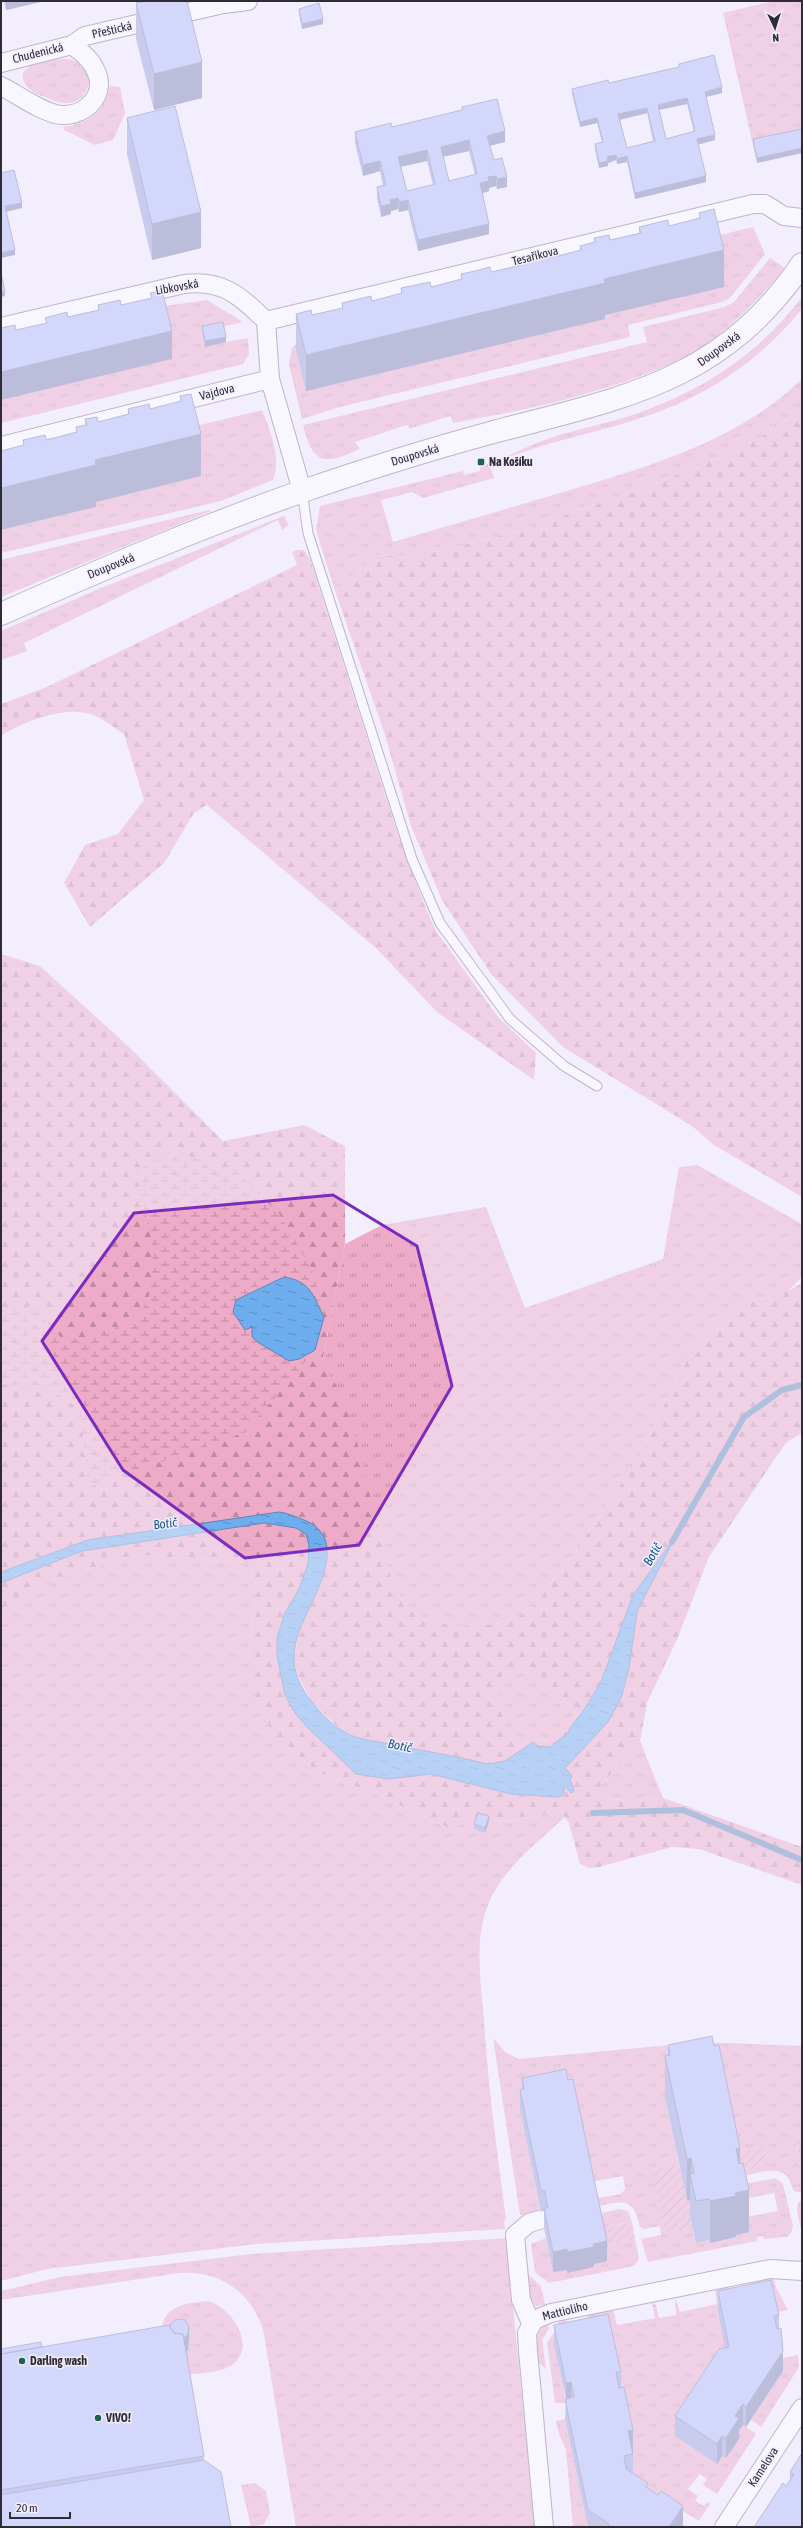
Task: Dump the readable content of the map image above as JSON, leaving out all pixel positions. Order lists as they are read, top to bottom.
{
  "streets": {
    "street": [
      "Přeštická",
      "Chudenická",
      "Tesaříkova",
      "Libkovská",
      "Doupovská",
      "Vajdova",
      "Mattioliho",
      "Kamelova"
    ]
  },
  "crossings": [
    ["Přeštická", "Chudenická"],
    ["Tesaříkova", "Libkovská"]
  ],
  "water": ["Botič"],
  "places": {
    "transit": ["Na Košíku"],
    "other": ["Darling wash", "VIVO!"]
  },
  "scale_bar": "20 m",
  "north": "bottom"
}
